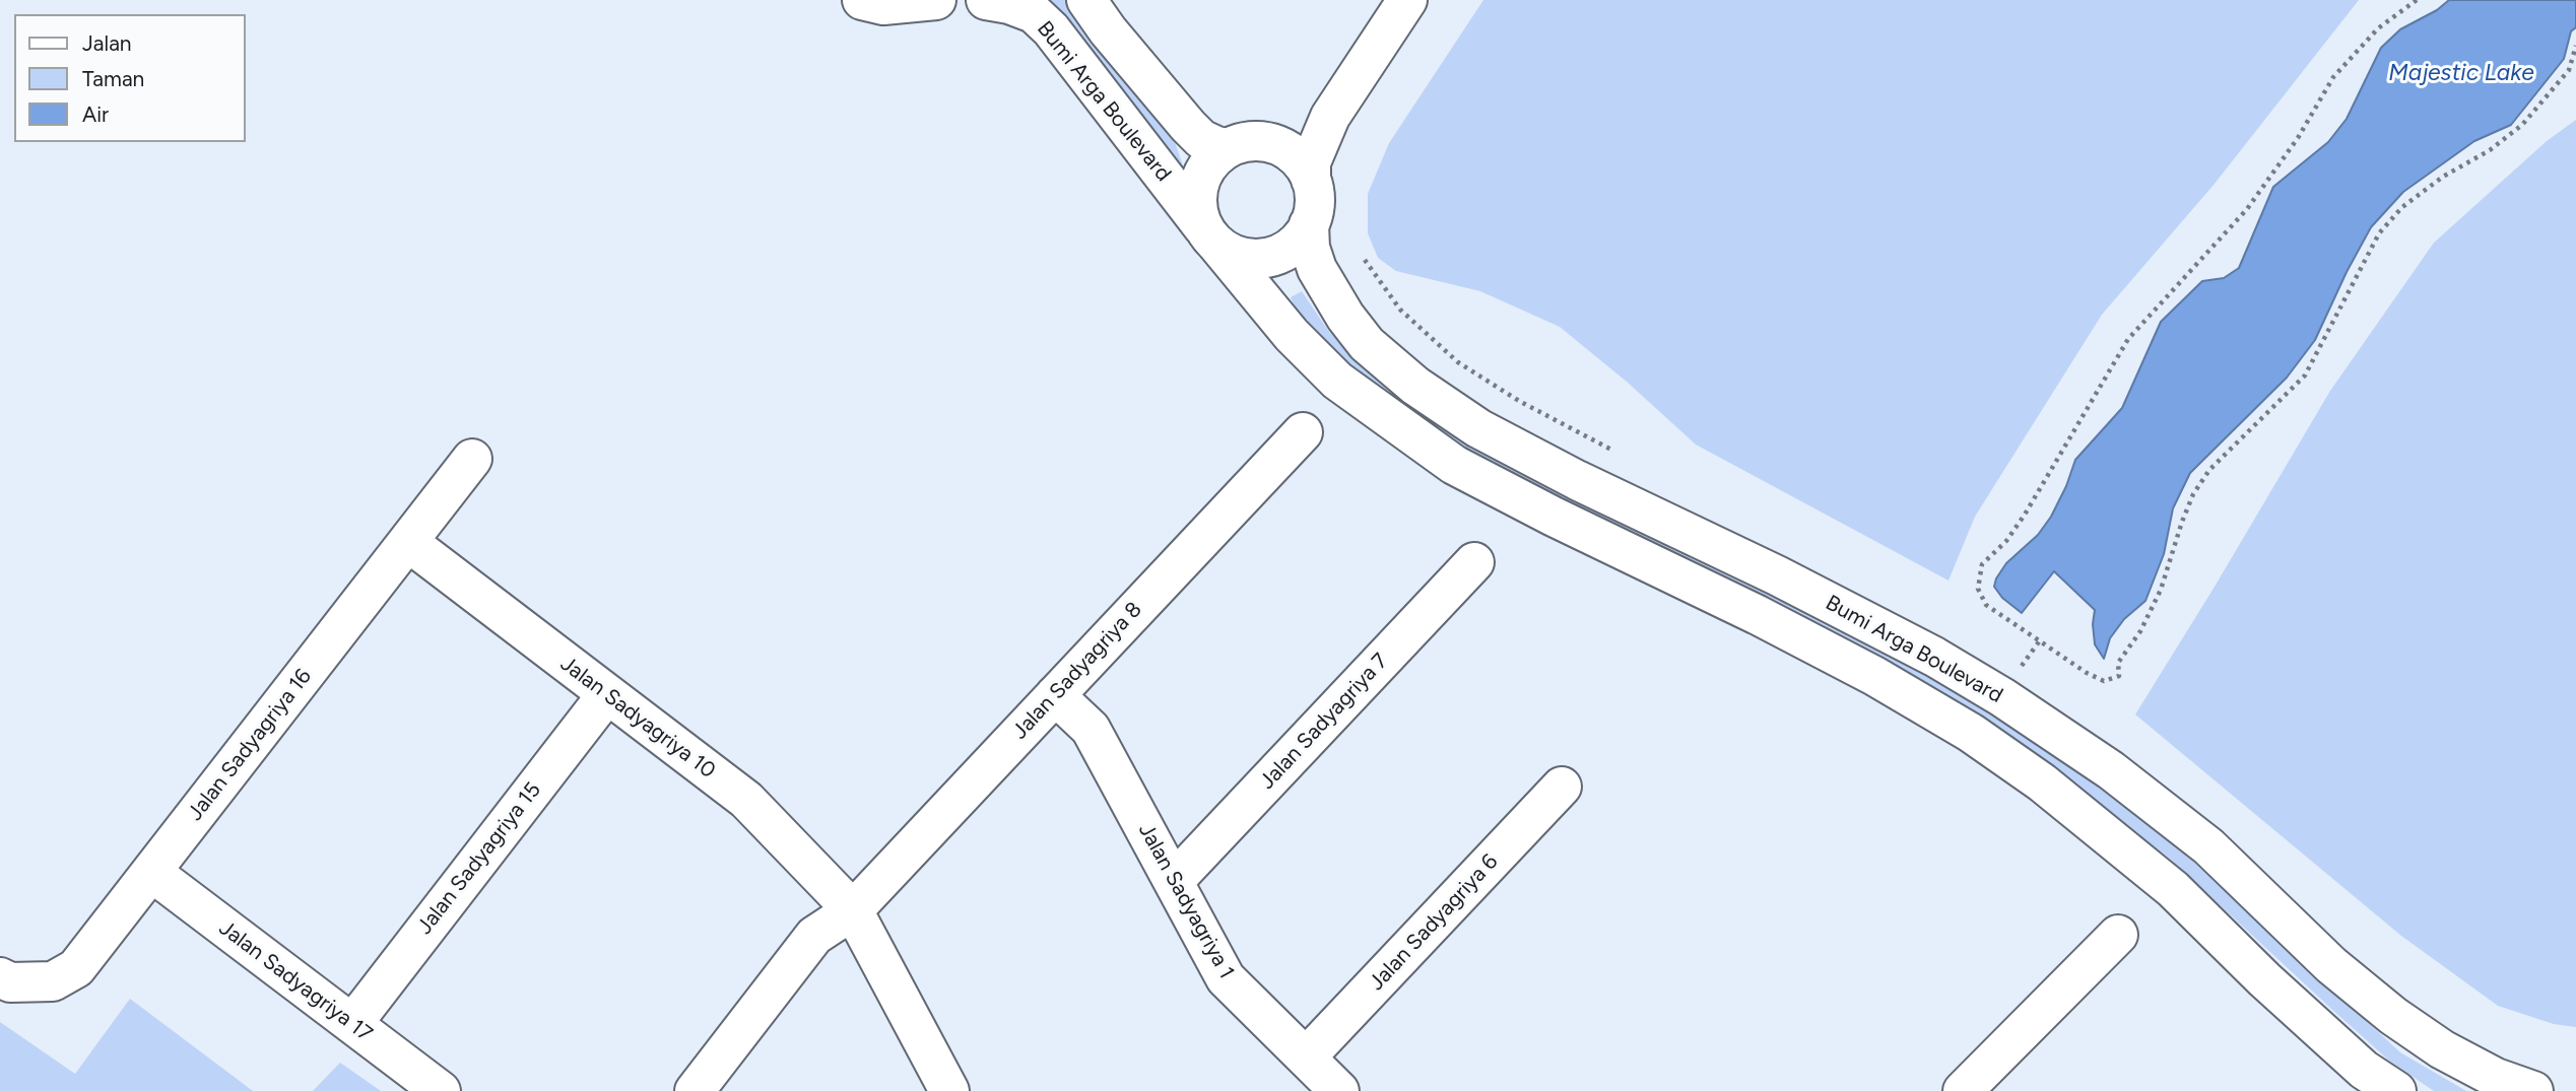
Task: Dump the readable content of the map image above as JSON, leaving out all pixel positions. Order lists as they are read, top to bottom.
{
  "streets": {
    "street": [
      "Bumi Arga Boulevard",
      "Jalan Sadyagriya 8",
      "Jalan Sadyagriya 10",
      "Jalan Sadyagriya 7",
      "Jalan Sadyagriya 16",
      "Jalan Sadyagriya 15",
      "Jalan Sadyagriya 1",
      "Jalan Sadyagriya 6",
      "Jalan Sadyagriya 17"
    ]
  },
  "crossings": [
    ["Jalan Sadyagriya 8", "Jalan Sadyagriya 10"],
    ["Jalan Sadyagriya 8", "Jalan Sadyagriya 1"],
    ["Jalan Sadyagriya 10", "Jalan Sadyagriya 16"],
    ["Jalan Sadyagriya 10", "Jalan Sadyagriya 15"],
    ["Jalan Sadyagriya 7", "Jalan Sadyagriya 1"],
    ["Jalan Sadyagriya 16", "Jalan Sadyagriya 17"],
    ["Jalan Sadyagriya 15", "Jalan Sadyagriya 17"],
    ["Jalan Sadyagriya 1", "Jalan Sadyagriya 6"]
  ],
  "water": ["Majestic Lake"],
  "legend": ["Jalan", "Taman", "Air"]
}
